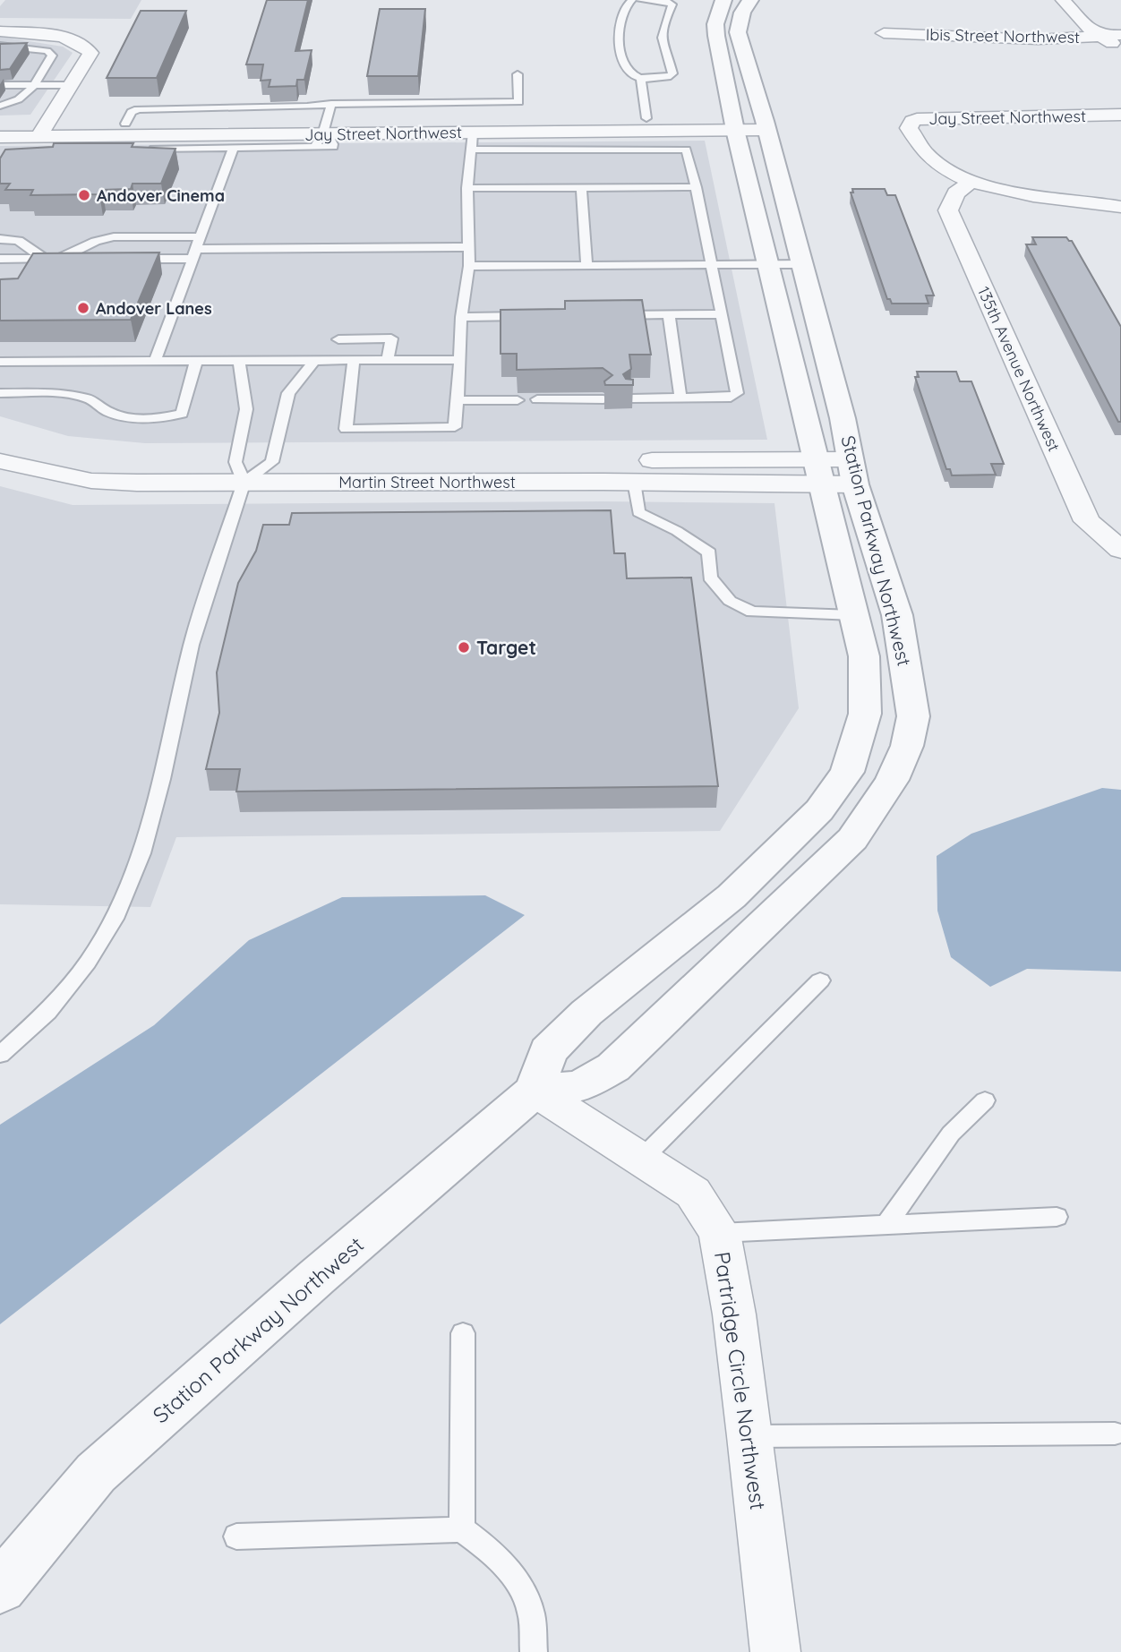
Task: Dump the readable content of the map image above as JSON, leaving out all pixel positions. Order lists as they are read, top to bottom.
{
  "streets": {
    "street": [
      "Ibis Street Northwest",
      "Jay Street Northwest",
      "135th Avenue Northwest",
      "Martin Street Northwest",
      "Station Parkway Northwest",
      "Partridge Circle Northwest"
    ]
  },
  "crossings": [
    ["Jay Street Northwest", "135th Avenue Northwest"],
    ["Jay Street Northwest", "Station Parkway Northwest"],
    ["Martin Street Northwest", "Station Parkway Northwest"],
    ["Station Parkway Northwest", "Partridge Circle Northwest"]
  ],
  "places": ["Andover Cinema", "Andover Lanes", "Target"]
}
